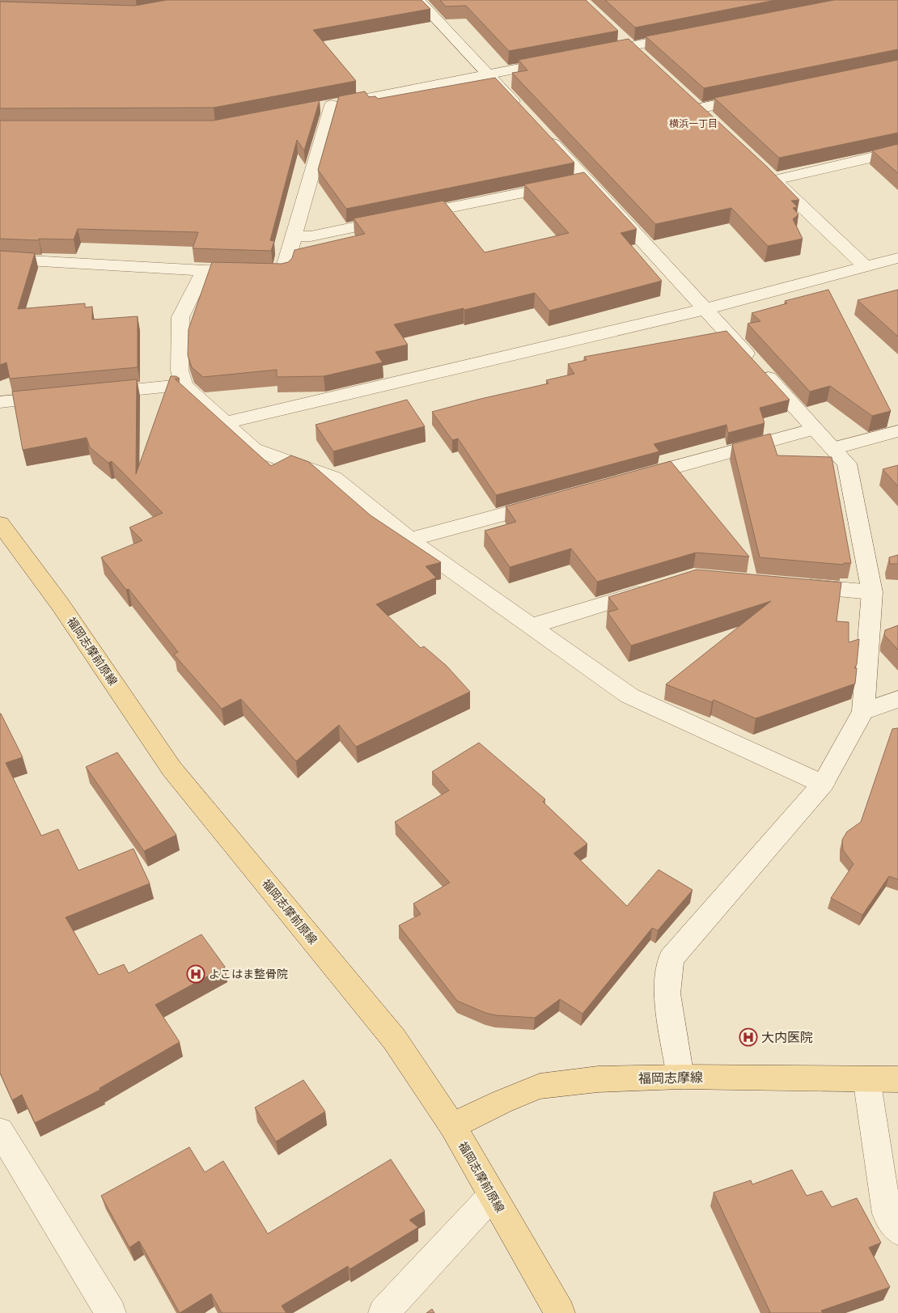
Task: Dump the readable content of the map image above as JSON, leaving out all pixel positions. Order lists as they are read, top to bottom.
{
  "streets": {
    "main road": ["福岡志摩前原線", "福岡志摩線"]
  },
  "crossings": [
    ["福岡志摩前原線", "福岡志摩線"]
  ],
  "districts": ["横浜一丁目"],
  "places": {
    "hospital": ["よこはま整骨院", "大内医院"]
  }
}
